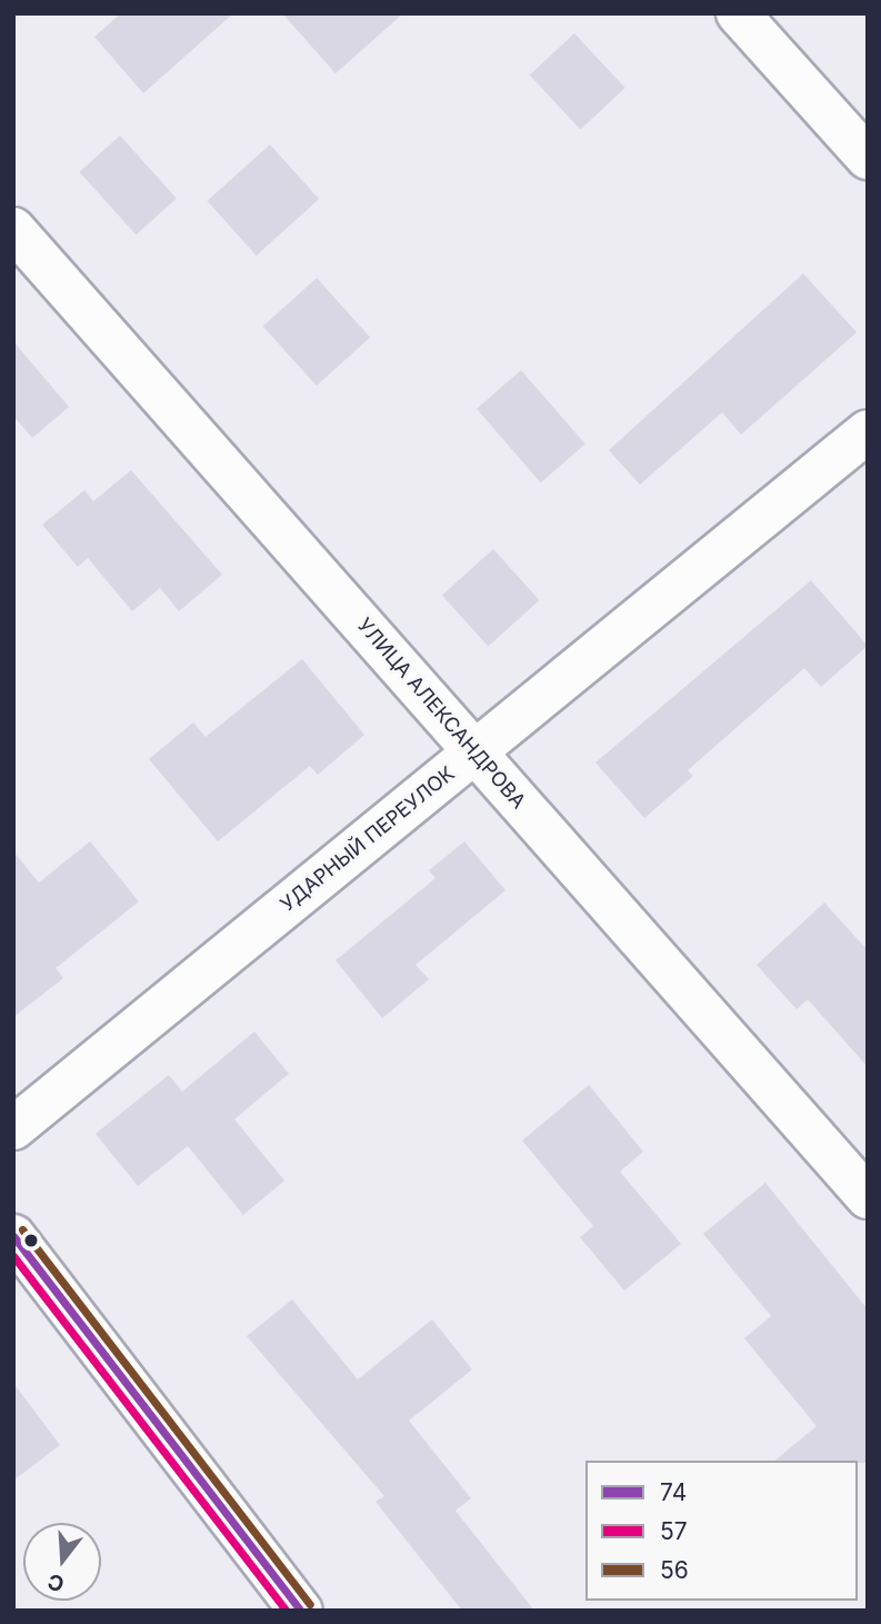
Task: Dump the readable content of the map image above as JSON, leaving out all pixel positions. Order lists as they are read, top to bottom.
{
  "streets": {
    "street": ["УЛИЦА АЛЕКСАНДРОВА", "УДАРНЫЙ ПЕРЕУЛОК"]
  },
  "crossings": [
    ["УЛИЦА АЛЕКСАНДРОВА", "УДАРНЫЙ ПЕРЕУЛОК"]
  ],
  "lines": ["transit line 56", "transit line 74", "transit line 57"],
  "legend": ["74", "57", "56"],
  "north": "bottom"
}
